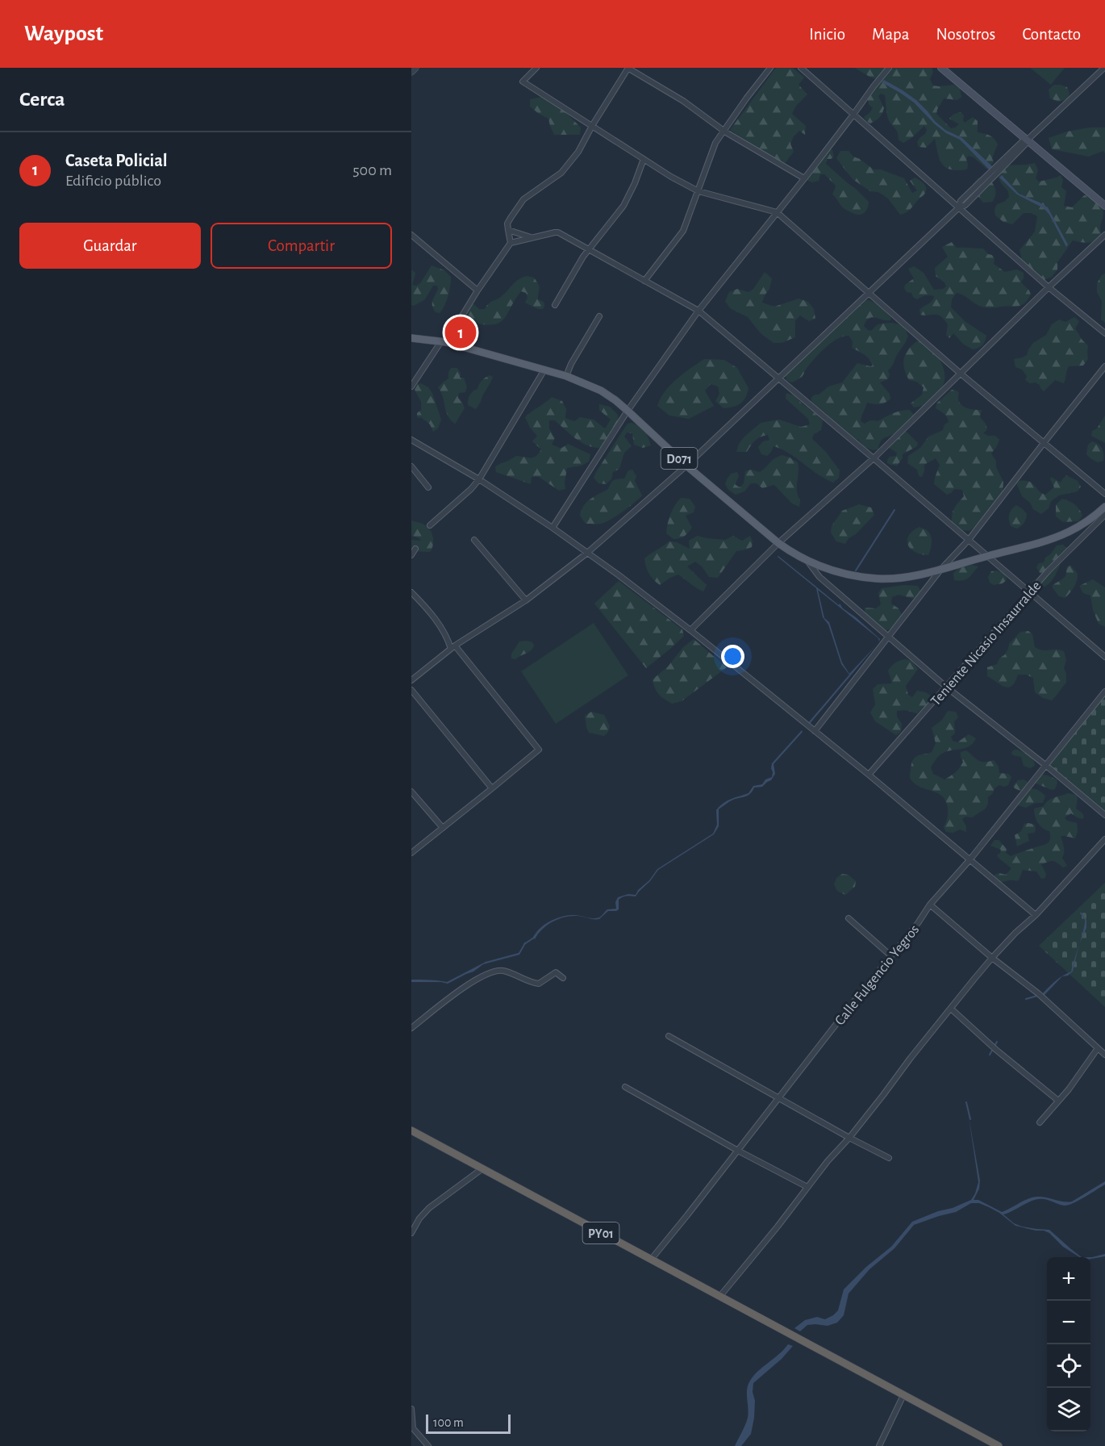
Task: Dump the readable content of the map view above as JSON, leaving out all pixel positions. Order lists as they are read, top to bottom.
{
  "streets": {
    "highway": ["PY01"],
    "main road": ["D071"],
    "street": ["Teniente Nicasio Insaurralde", "Calle Fulgencio Yegros"]
  },
  "crossings": [
    ["Calle Fulgencio Yegros", "PY01"]
  ],
  "scale_bar": "100 m",
  "page": {
    "header": "Waypost",
    "nav": [
      "Inicio",
      "Mapa",
      "Nosotros",
      "Contacto"
    ],
    "heading": "Cerca",
    "list": [
      {
        "mark": "1",
        "name": "Caseta Policial",
        "note": "Edificio público",
        "value": "500 m"
      }
    ],
    "buttons": ["Guardar", "Compartir"],
    "pins": "1",
    "map_buttons": ["+", "−"],
    "scale": "100 m"
  }
}
